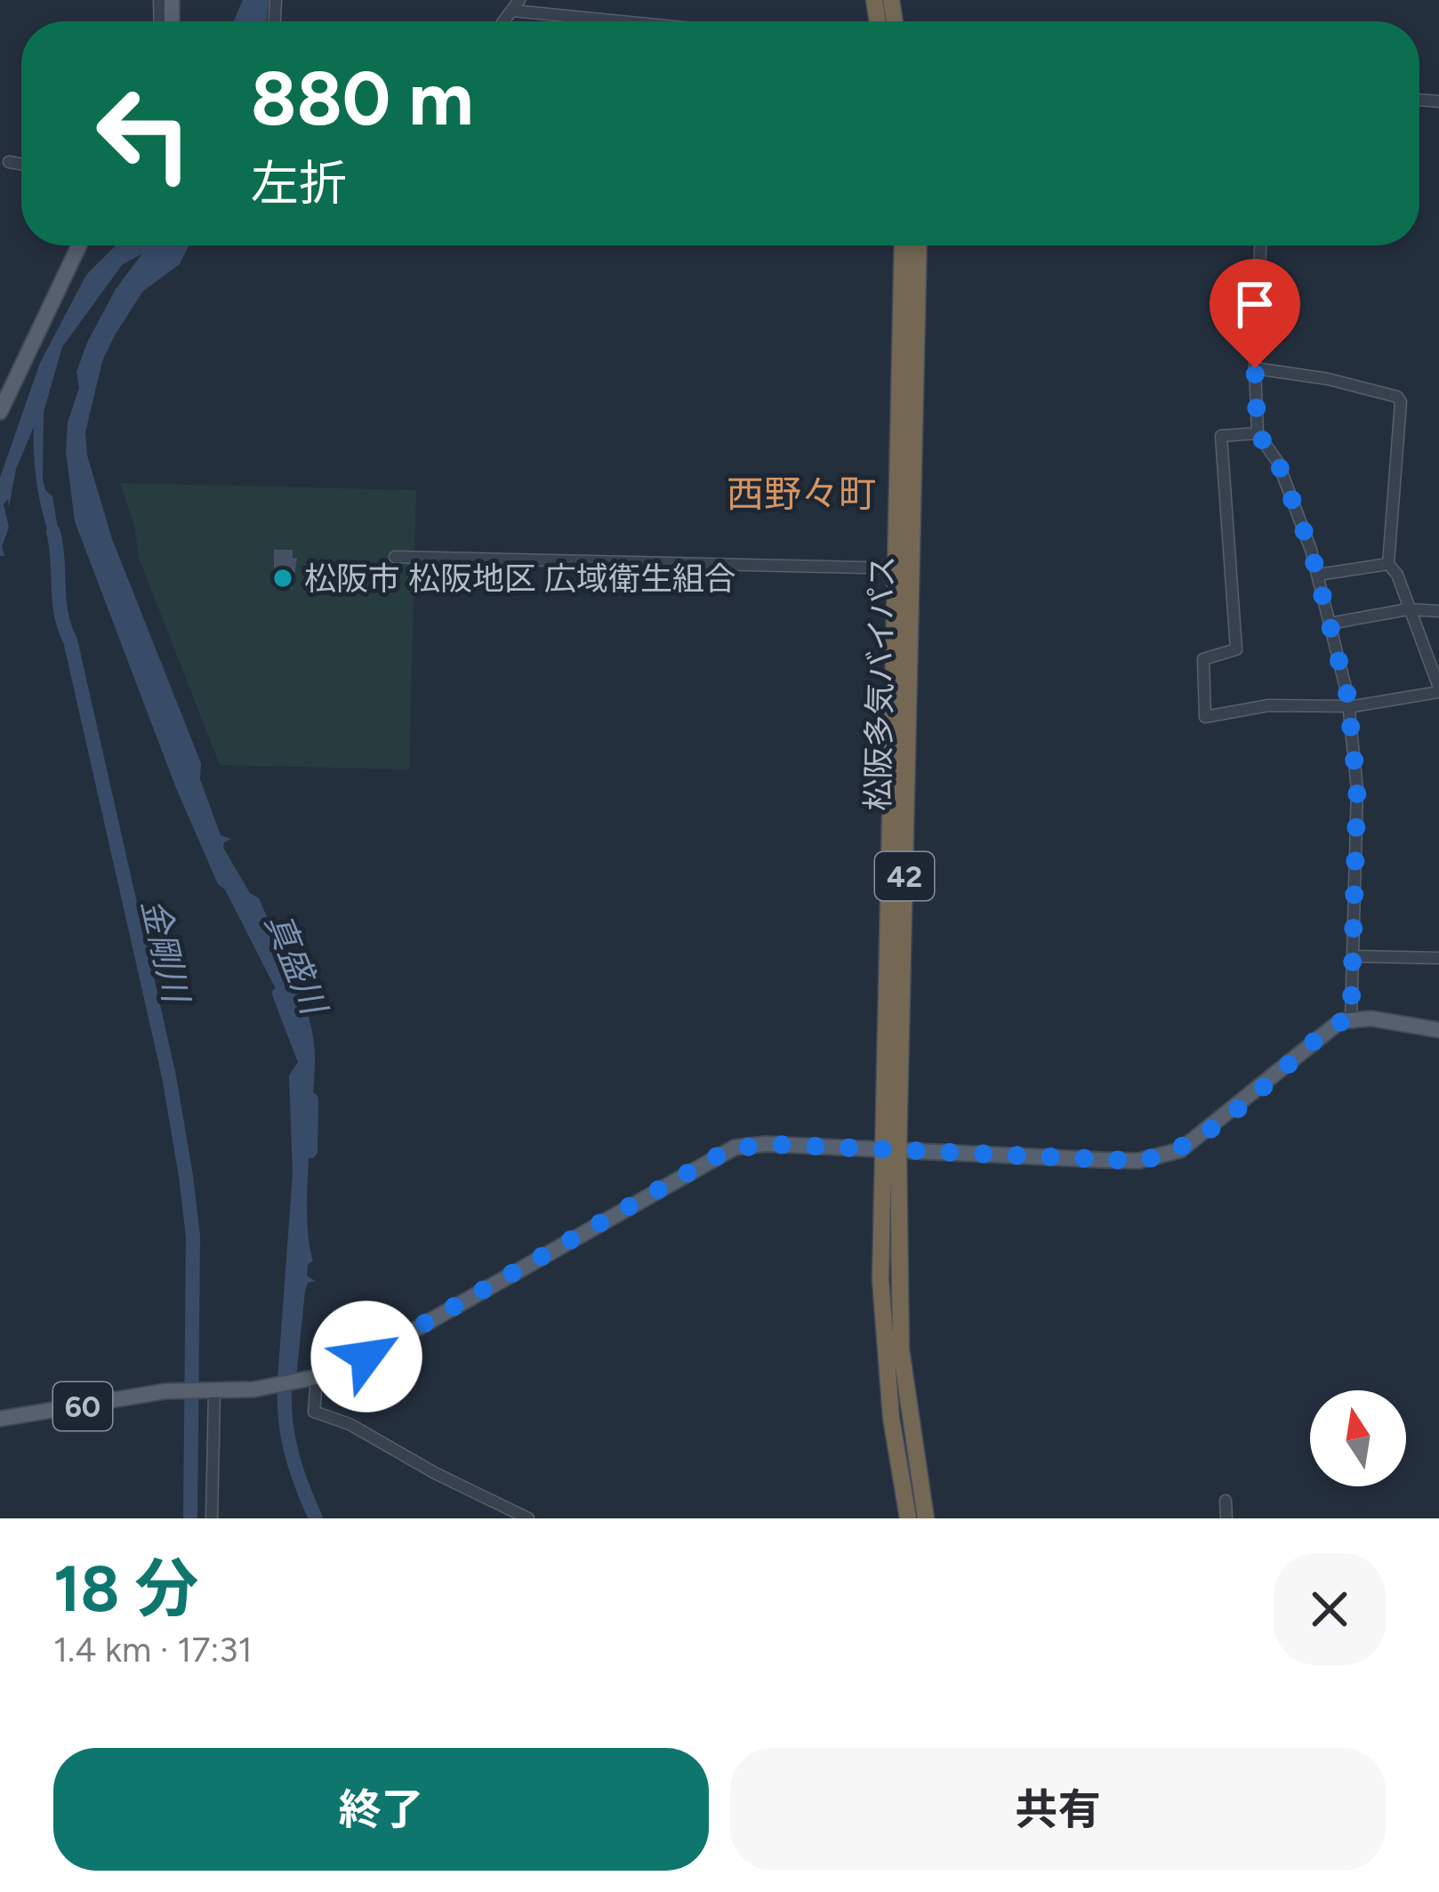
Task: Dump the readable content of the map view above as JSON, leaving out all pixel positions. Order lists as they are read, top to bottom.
{
  "streets": {
    "highway": ["松阪多気バイパス", "42"],
    "main road": ["60"]
  },
  "crossings": [
    ["松阪多気バイパス", "60"]
  ],
  "districts": ["西野々町"],
  "water": ["金剛川", "真盛川"],
  "places": ["松阪市 松阪地区 広域衛生組合"],
  "north": "top",
  "page": {
    "turn": ["880 m", "左折"],
    "heading": ["18 分", "1.4 km · 17:31"],
    "buttons": ["終了", "共有"]
  }
}
